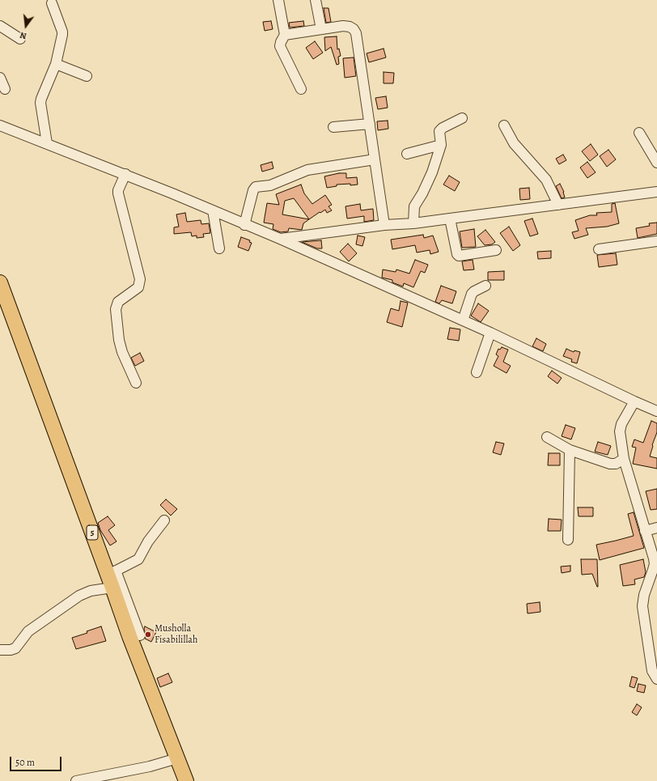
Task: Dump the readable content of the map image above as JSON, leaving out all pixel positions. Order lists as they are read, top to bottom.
{
  "streets": {
    "highway": ["5"]
  },
  "places": ["Musholla Fisabilillah"],
  "scale_bar": "50 m",
  "north": "bottom"
}
